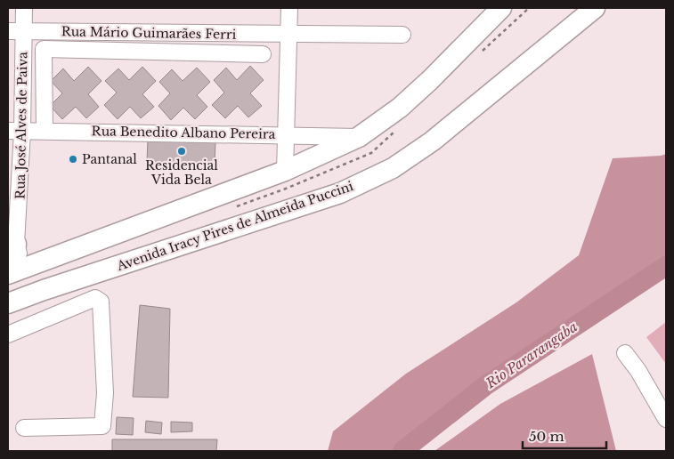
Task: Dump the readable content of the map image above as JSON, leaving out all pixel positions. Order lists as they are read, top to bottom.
{
  "streets": {
    "main road": ["Avenida Iracy Pires de Almeida Puccini"],
    "street": ["Rua Mário Guimarães Ferri", "Rua José Alves de Paiva", "Rua Benedito Albano Pereira"]
  },
  "crossings": [
    ["Rua Mário Guimarães Ferri", "Rua José Alves de Paiva"],
    ["Rua José Alves de Paiva", "Rua Benedito Albano Pereira"]
  ],
  "water": ["Rio Pararangaba"],
  "places": ["Residencial Vida Bela", "Pantanal"],
  "scale_bar": "50 m"
}
